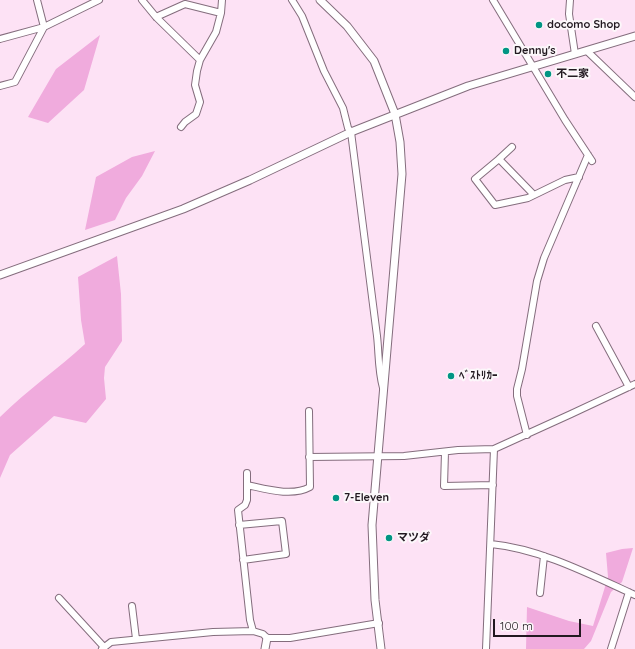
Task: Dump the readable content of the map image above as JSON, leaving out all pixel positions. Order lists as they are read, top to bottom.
{
  "places": [
    "docomo Shop",
    "Denny's",
    "不二家",
    "ﾍﾞｽﾄﾘｶｰ",
    "7-Eleven",
    "マツダ"
  ],
  "scale_bar": "100 m"
}
